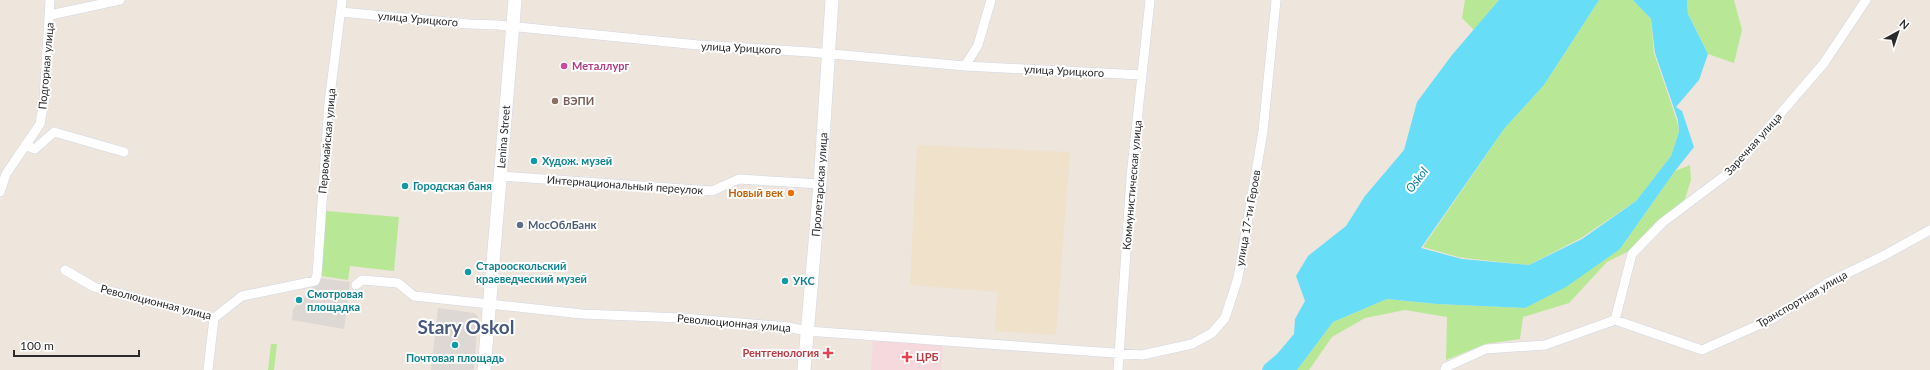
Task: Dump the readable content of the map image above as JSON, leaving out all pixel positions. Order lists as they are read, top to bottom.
{
  "streets": {
    "main road": ["Lenina Street", "Пролетарская улица"],
    "street": [
      "улица Урицкого",
      "Подгорная улица",
      "Первомайская улица",
      "Заречная улица",
      "Интернациональный переулок",
      "Коммунистическая улица",
      "улица 17-ти Героев",
      "Транспортная улица",
      "Революционная улица"
    ]
  },
  "crossings": [
    ["улица Урицкого", "Lenina Street"],
    ["улица Урицкого", "Первомайская улица"],
    ["улица Урицкого", "Пролетарская улица"],
    ["улица Урицкого", "Коммунистическая улица"],
    ["Lenina Street", "Интернациональный переулок"],
    ["Lenina Street", "Революционная улица"],
    ["Первомайская улица", "Революционная улица"],
    ["Заречная улица", "Транспортная улица"],
    ["Интернациональный переулок", "Пролетарская улица"],
    ["Пролетарская улица", "Революционная улица"],
    ["Коммунистическая улица", "улица 17-ти Героев"],
    ["Коммунистическая улица", "Революционная улица"],
    ["улица 17-ти Героев", "Революционная улица"]
  ],
  "districts": ["Stary Oskol"],
  "water": ["Oskol"],
  "places": {
    "other": [
      "Металлург",
      "ВЭПИ",
      "Худож. музей",
      "Городская баня",
      "Новый век",
      "МосОблБанк",
      "Старооскольский краеведческий музей",
      "УКС",
      "Смотровая площадка",
      "Почтовая площадь"
    ],
    "health": ["Рентгенология", "ЦРБ"]
  },
  "scale_bar": "100 m",
  "north": "top right"
}
